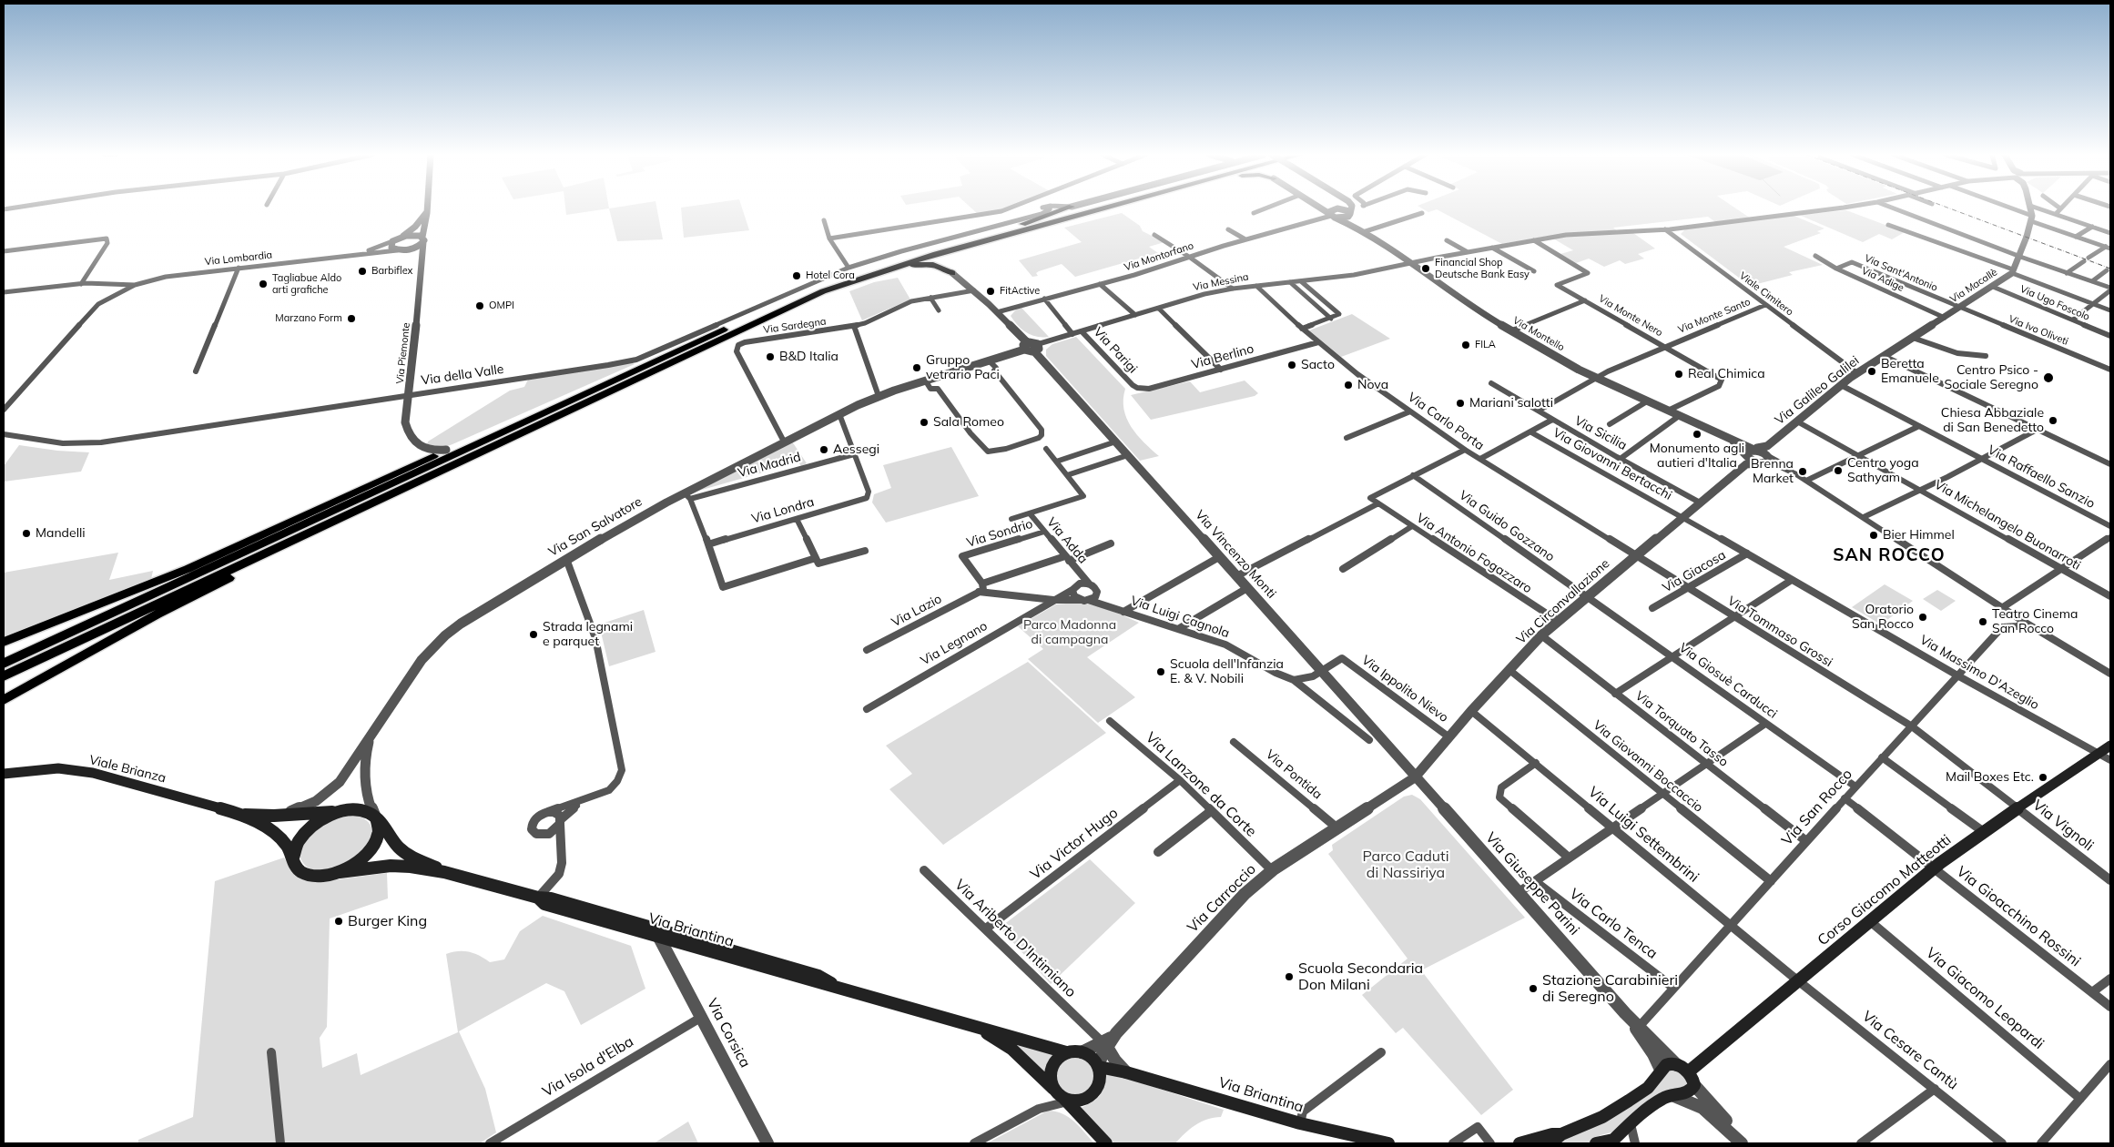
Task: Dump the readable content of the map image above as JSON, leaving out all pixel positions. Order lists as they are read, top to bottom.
{
  "streets": {
    "main road": ["Viale Brianza", "Corso Giacomo Matteotti", "Via Briantina"],
    "street": [
      "Via Montorfano",
      "Via Lombardia",
      "Via Sant'Antonio",
      "Via Adige",
      "Via Messina",
      "Via Macallè",
      "Viale Cimitero",
      "Via Ugo Foscolo",
      "Via Monte Nero",
      "Via Monte Santo",
      "Via Sardegna",
      "Via Ivo Oliveti",
      "Via Montello",
      "Via Parigi",
      "Via Piemonte",
      "Via Berlino",
      "Via della Valle",
      "Via Galileo Galilei",
      "Via Carlo Porta",
      "Via Sicilia",
      "Via Giovanni Bertacchi",
      "Via Madrid",
      "Via Raffaello Sanzio",
      "Via Londra",
      "Via Michelangelo Buonarroti",
      "Via Guido Gozzano",
      "Via San Salvatore",
      "Via Sondrio",
      "Via Adda",
      "Via Antonio Fogazzaro",
      "Via Vincenzo Monti",
      "Via Giacosa",
      "Via Circonvallazione",
      "Via Lazio",
      "Via Luigi Cagnola",
      "Via Tommaso Grossi",
      "Via Legnano",
      "Via Massimo D'Azeglio",
      "Via Giosuè Carducci",
      "Via Ippolito Nievo",
      "Via Torquato Tasso",
      "Via Giovanni Boccaccio",
      "Via Pontida",
      "Via Lanzone da Corte",
      "Via San Rocco",
      "Via Vignoli",
      "Via Luigi Settembrini",
      "Via Victor Hugo",
      "Via Giuseppe Parini",
      "Via Carroccio",
      "Via Gioacchino Rossini",
      "Via Carlo Tenca",
      "Via Ariberto D'Intimiano",
      "Via Giacomo Leopardi",
      "Via Corsica",
      "Via Cesare Cantù",
      "Via Isola d'Elba"
    ]
  },
  "crossings": [
    ["Via Montorfano", "Via Montello"],
    ["Via Sant'Antonio", "Via Adige"],
    ["Via Sant'Antonio", "Via Macallè"],
    ["Via Sant'Antonio", "Via Ivo Oliveti"],
    ["Via Adige", "Via Macallè"],
    ["Via Messina", "Viale Cimitero"],
    ["Via Messina", "Via Monte Nero"],
    ["Via Messina", "Via Montello"],
    ["Via Messina", "Via Parigi"],
    ["Via Messina", "Via Carlo Porta"],
    ["Via Messina", "Via Vincenzo Monti"],
    ["Via Macallè", "Via Ugo Foscolo"],
    ["Via Macallè", "Via Ivo Oliveti"],
    ["Via Macallè", "Via Galileo Galilei"],
    ["Viale Cimitero", "Via Monte Santo"],
    ["Viale Cimitero", "Via Galileo Galilei"],
    ["Via Monte Nero", "Via Monte Santo"],
    ["Via Monte Nero", "Via Montello"],
    ["Via Monte Santo", "Via Montello"],
    ["Via Monte Santo", "Via Sicilia"],
    ["Via Sardegna", "Via San Salvatore"],
    ["Via Montello", "Via Galileo Galilei"],
    ["Via Montello", "Via Circonvallazione"],
    ["Via Parigi", "Via Berlino"],
    ["Via Piemonte", "Via della Valle"],
    ["Via Berlino", "Via Carlo Porta"],
    ["Via Galileo Galilei", "Via Raffaello Sanzio"],
    ["Via Galileo Galilei", "Via Michelangelo Buonarroti"],
    ["Via Carlo Porta", "Via Circonvallazione"],
    ["Via Carlo Porta", "Via Tommaso Grossi"],
    ["Via Sicilia", "Via Circonvallazione"],
    ["Via Giovanni Bertacchi", "Via Circonvallazione"],
    ["Via Giovanni Bertacchi", "Via Massimo D'Azeglio"],
    ["Via Madrid", "Via Londra"],
    ["Via Madrid", "Via San Salvatore"],
    ["Via Guido Gozzano", "Via Circonvallazione"],
    ["Via Guido Gozzano", "Via Giosuè Carducci"],
    ["Via San Salvatore", "Via Briantina"],
    ["Via Sondrio", "Via Adda"],
    ["Via Adda", "Via Luigi Cagnola"],
    ["Via Adda", "Via Legnano"],
    ["Via Antonio Fogazzaro", "Via Circonvallazione"],
    ["Via Vincenzo Monti", "Via Circonvallazione"],
    ["Via Vincenzo Monti", "Via Ippolito Nievo"],
    ["Via Vincenzo Monti", "Via Giuseppe Parini"],
    ["Via Vincenzo Monti", "Via Carroccio"],
    ["Via Giacosa", "Via Tommaso Grossi"],
    ["Via Giacosa", "Via Massimo D'Azeglio"],
    ["Via Circonvallazione", "Via Tommaso Grossi"],
    ["Via Circonvallazione", "Via Massimo D'Azeglio"],
    ["Via Circonvallazione", "Via Giosuè Carducci"],
    ["Via Circonvallazione", "Via Ippolito Nievo"],
    ["Via Circonvallazione", "Via Torquato Tasso"],
    ["Via Circonvallazione", "Via Giovanni Boccaccio"],
    ["Via Circonvallazione", "Via Luigi Settembrini"],
    ["Via Circonvallazione", "Via Giuseppe Parini"],
    ["Via Circonvallazione", "Via Carroccio"],
    ["Via Lazio", "Via Luigi Cagnola"],
    ["Via Luigi Cagnola", "Via Legnano"],
    ["Via Tommaso Grossi", "Via San Rocco"],
    ["Via Tommaso Grossi", "Via Vignoli"],
    ["Via Massimo D'Azeglio", "Via San Rocco"],
    ["Via Massimo D'Azeglio", "Corso Giacomo Matteotti"],
    ["Via Giosuè Carducci", "Via San Rocco"],
    ["Via Torquato Tasso", "Via San Rocco"],
    ["Via Giovanni Boccaccio", "Via San Rocco"],
    ["Via Pontida", "Via Carroccio"],
    ["Via Lanzone da Corte", "Via Victor Hugo"],
    ["Via Lanzone da Corte", "Via Carroccio"],
    ["Via San Rocco", "Via Vignoli"],
    ["Via San Rocco", "Via Luigi Settembrini"],
    ["Via San Rocco", "Via Giuseppe Parini"],
    ["Via San Rocco", "Via Gioacchino Rossini"],
    ["Via San Rocco", "Via Carlo Tenca"],
    ["Via Vignoli", "Corso Giacomo Matteotti"],
    ["Via Luigi Settembrini", "Corso Giacomo Matteotti"],
    ["Via Luigi Settembrini", "Via Cesare Cantù"],
    ["Via Victor Hugo", "Via Ariberto D'Intimiano"],
    ["Via Giuseppe Parini", "Corso Giacomo Matteotti"],
    ["Via Giuseppe Parini", "Via Carroccio"],
    ["Corso Giacomo Matteotti", "Via Gioacchino Rossini"],
    ["Corso Giacomo Matteotti", "Via Giacomo Leopardi"],
    ["Corso Giacomo Matteotti", "Via Cesare Cantù"],
    ["Via Carroccio", "Via Briantina"],
    ["Via Carroccio", "Via Ariberto D'Intimiano"],
    ["Via Briantina", "Via Ariberto D'Intimiano"],
    ["Via Briantina", "Via Corsica"],
    ["Via Corsica", "Via Isola d'Elba"]
  ],
  "districts": ["SAN ROCCO"],
  "parks": ["Parco Madonna di campagna", "Parco Caduti di Nassiriya"],
  "places": [
    "Financial Shop Deutsche Bank Easy",
    "Barbiflex",
    "Hotel Cora",
    "Tagliabue Aldo arti grafiche",
    "FitActive",
    "OMPI",
    "Marzano Form",
    "FILA",
    "B&D Italia",
    "Sacto",
    "Gruppo vetrario Paci",
    "Beretta Emanuele",
    "Real Chimica",
    "Centro Psico - Sociale Seregno",
    "Nova",
    "Mariani salotti",
    "Chiesa Abbaziale di San Benedetto",
    "Sala Romeo",
    "Monumento agli autieri d'Italia",
    "Aessegi",
    "Centro yoga Sathyam",
    "Brenna Market",
    "Mandelli",
    "Bier Himmel",
    "Oratorio San Rocco",
    "Teatro Cinema San Rocco",
    "Strada legnami e parquet",
    "Scuola dell'Infanzia E. & V. Nobili",
    "Mail Boxes Etc.",
    "Burger King",
    "Scuola Secondaria Don Milani",
    "Stazione Carabinieri di Seregno"
  ]
}
